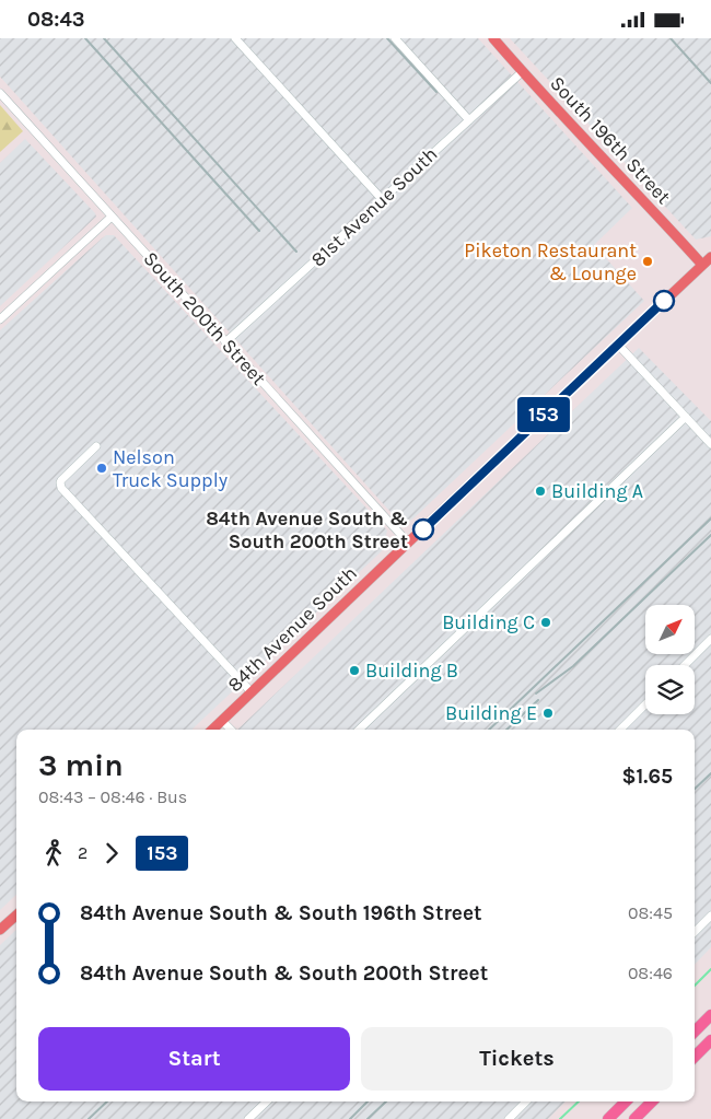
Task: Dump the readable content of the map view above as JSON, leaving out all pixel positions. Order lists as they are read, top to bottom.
{
  "streets": {
    "main road": ["South 196th Street", "84th Avenue South"],
    "street": ["81st Avenue South", "South 200th Street"]
  },
  "crossings": [
    ["South 196th Street", "81st Avenue South"],
    ["South 196th Street", "84th Avenue South"],
    ["81st Avenue South", "South 200th Street"],
    ["South 200th Street", "84th Avenue South"]
  ],
  "places": [
    "Piketon Restaurant & Lounge",
    "Nelson Truck Supply",
    "Building A",
    "84th Avenue South & South 200th Street",
    "Building C",
    "Building B",
    "Building E"
  ],
  "lines": ["bus line 153"],
  "north": "top right",
  "page": {
    "status": "08:43",
    "on_map": "153",
    "heading": ["3 min", "08:43 – 08:46 · Bus", "$1.65"],
    "legs": ["2", "153"],
    "list": [
      {
        "name": "84th Avenue South & South 196th Street",
        "value": "08:45"
      },
      {
        "name": "84th Avenue South & South 200th Street",
        "value": "08:46"
      }
    ],
    "buttons": ["Start", "Tickets"]
  }
}
